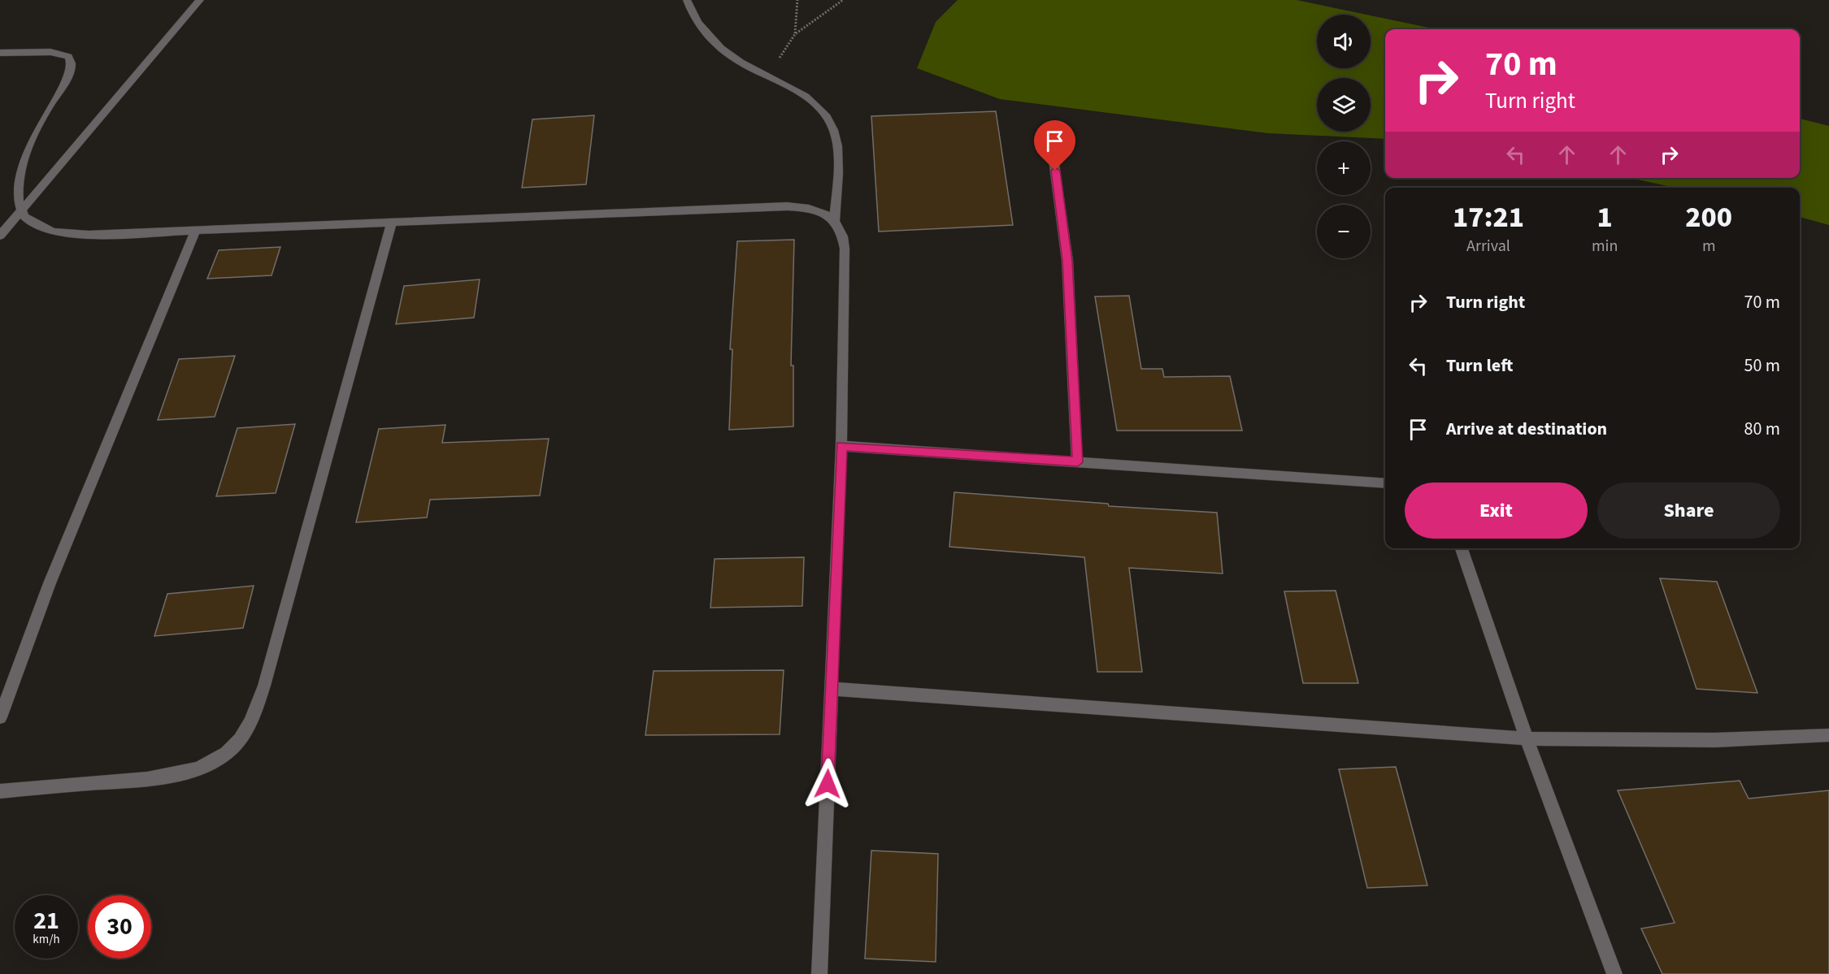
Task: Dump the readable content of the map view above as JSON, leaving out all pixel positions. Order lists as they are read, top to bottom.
{
  "page": {
    "map_buttons": ["+", "−"],
    "turn": ["70 m", "Turn right"],
    "eta": [
      "17:21",
      "Arrival",
      "1",
      "min",
      "200",
      "m"
    ],
    "list": [
      {
        "name": "Turn right",
        "value": "70 m"
      },
      {
        "name": "Turn left",
        "value": "50 m"
      },
      {
        "name": "Arrive at destination",
        "value": "80 m"
      }
    ],
    "buttons": ["Exit", "Share"],
    "speed": "21 km/h",
    "limit": "30"
  }
}
